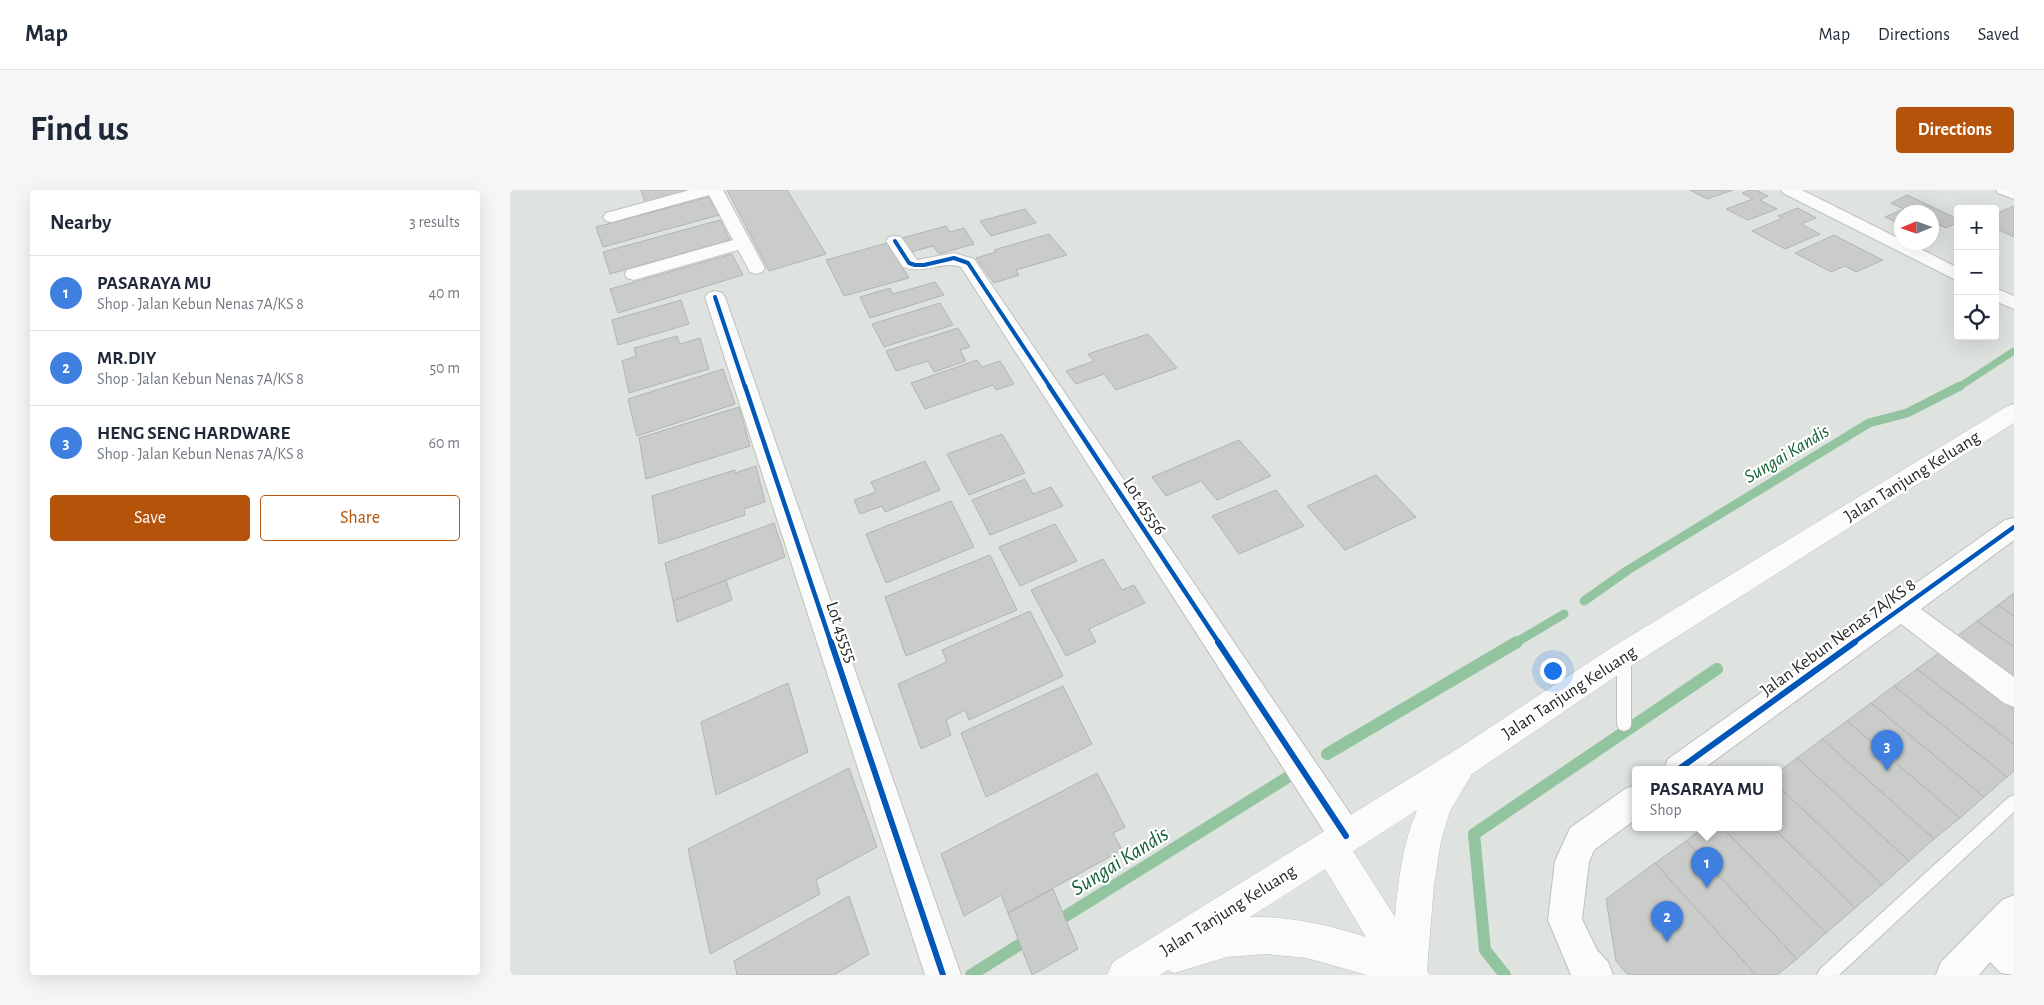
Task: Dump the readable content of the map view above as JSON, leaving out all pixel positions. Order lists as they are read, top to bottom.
{
  "streets": {
    "main road": ["Jalan Tanjung Keluang"],
    "street": ["Lot 45556", "Lot 45555", "Jalan Kebun Nenas 7A/KS 8"]
  },
  "crossings": [
    ["Jalan Tanjung Keluang", "Lot 45556"]
  ],
  "water": ["Sungai Kandis"],
  "north": "left",
  "page": {
    "header": "Map",
    "nav": ["Map", "Directions", "Saved"],
    "buttons": [
      "Directions",
      ["Save", "Share"]
    ],
    "title": "Find us",
    "heading": ["Nearby", "3 results"],
    "map_buttons": ["+", "−"],
    "list": [
      {
        "mark": "1",
        "name": "PASARAYA MU",
        "note": "Shop · Jalan Kebun Nenas 7A/KS 8",
        "value": "40 m"
      },
      {
        "mark": "2",
        "name": "MR.DIY",
        "note": "Shop · Jalan Kebun Nenas 7A/KS 8",
        "value": "50 m"
      },
      {
        "mark": "3",
        "name": "HENG SENG HARDWARE",
        "note": "Shop · Jalan Kebun Nenas 7A/KS 8",
        "value": "60 m"
      }
    ],
    "pins": ["3", "1", "2"],
    "popup": ["PASARAYA MU", "Shop"]
  }
}
